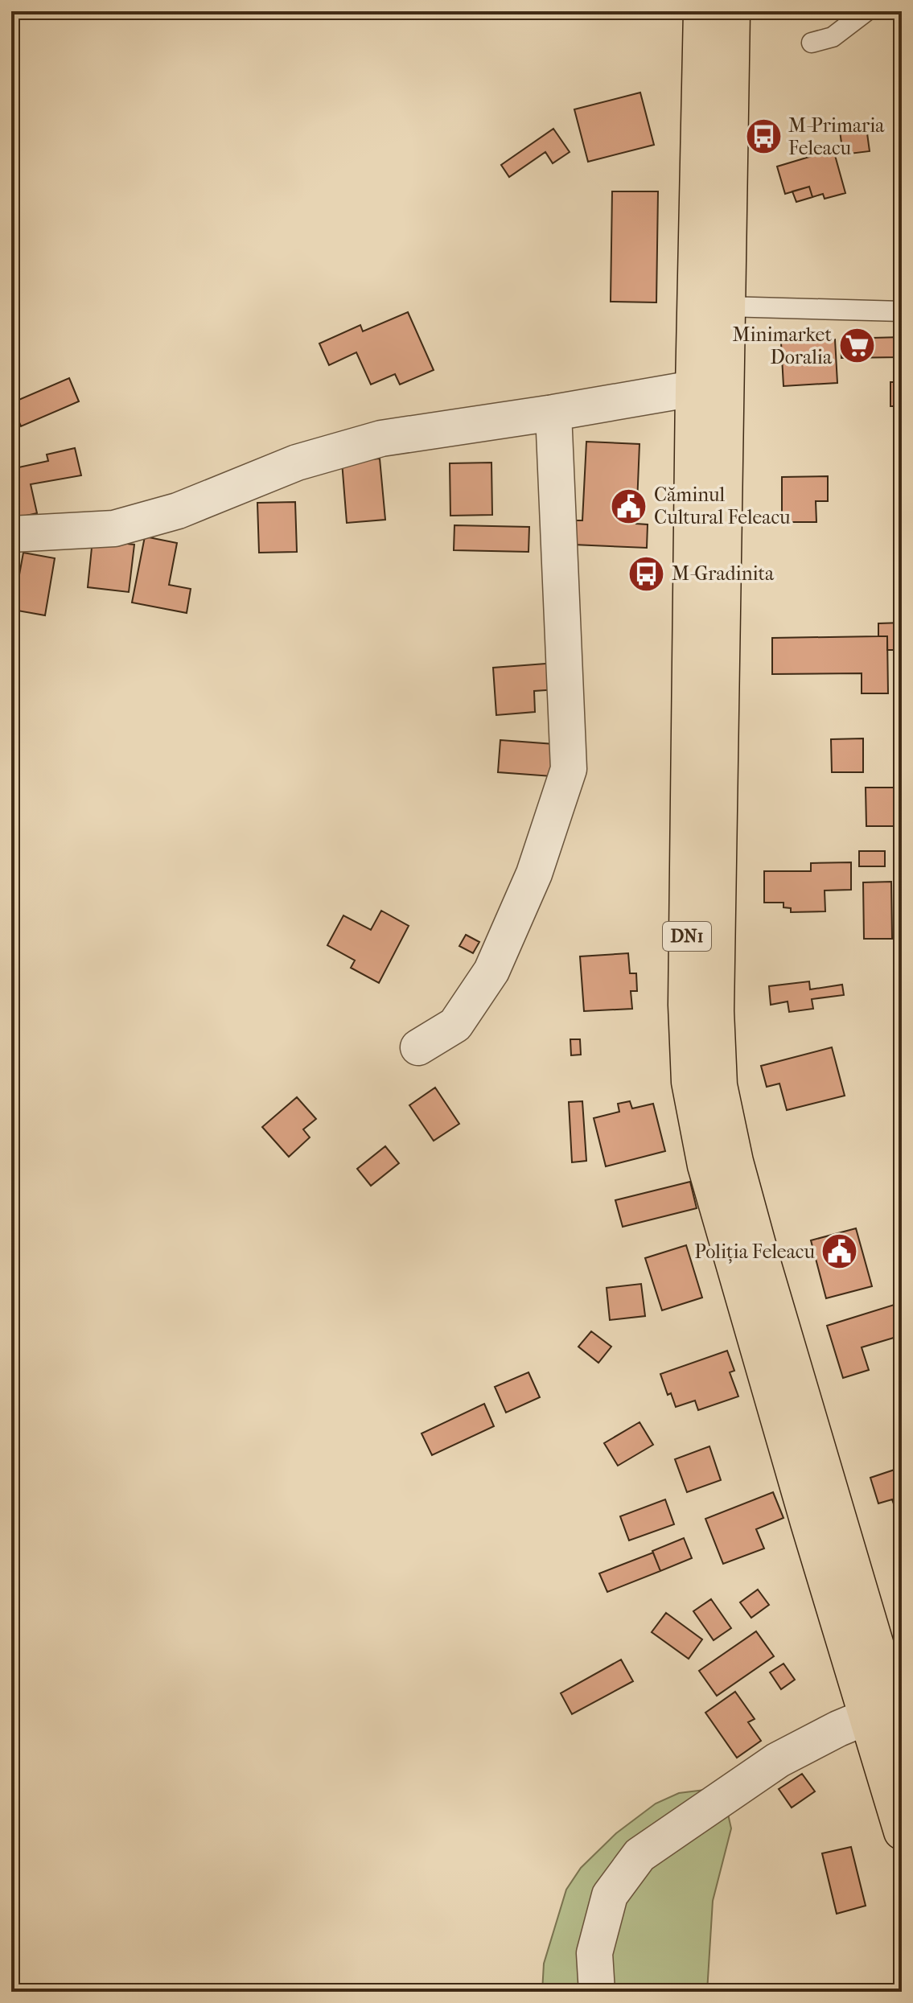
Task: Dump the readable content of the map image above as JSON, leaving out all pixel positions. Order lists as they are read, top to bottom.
{
  "streets": {
    "main road": ["DN1"]
  },
  "places": {
    "bus stop": ["M-Primaria Feleacu", "M-Gradinita"],
    "supermarket": ["Minimarket Doralia"],
    "public building": ["Căminul Cultural Feleacu", "Poliția Feleacu"]
  }
}
